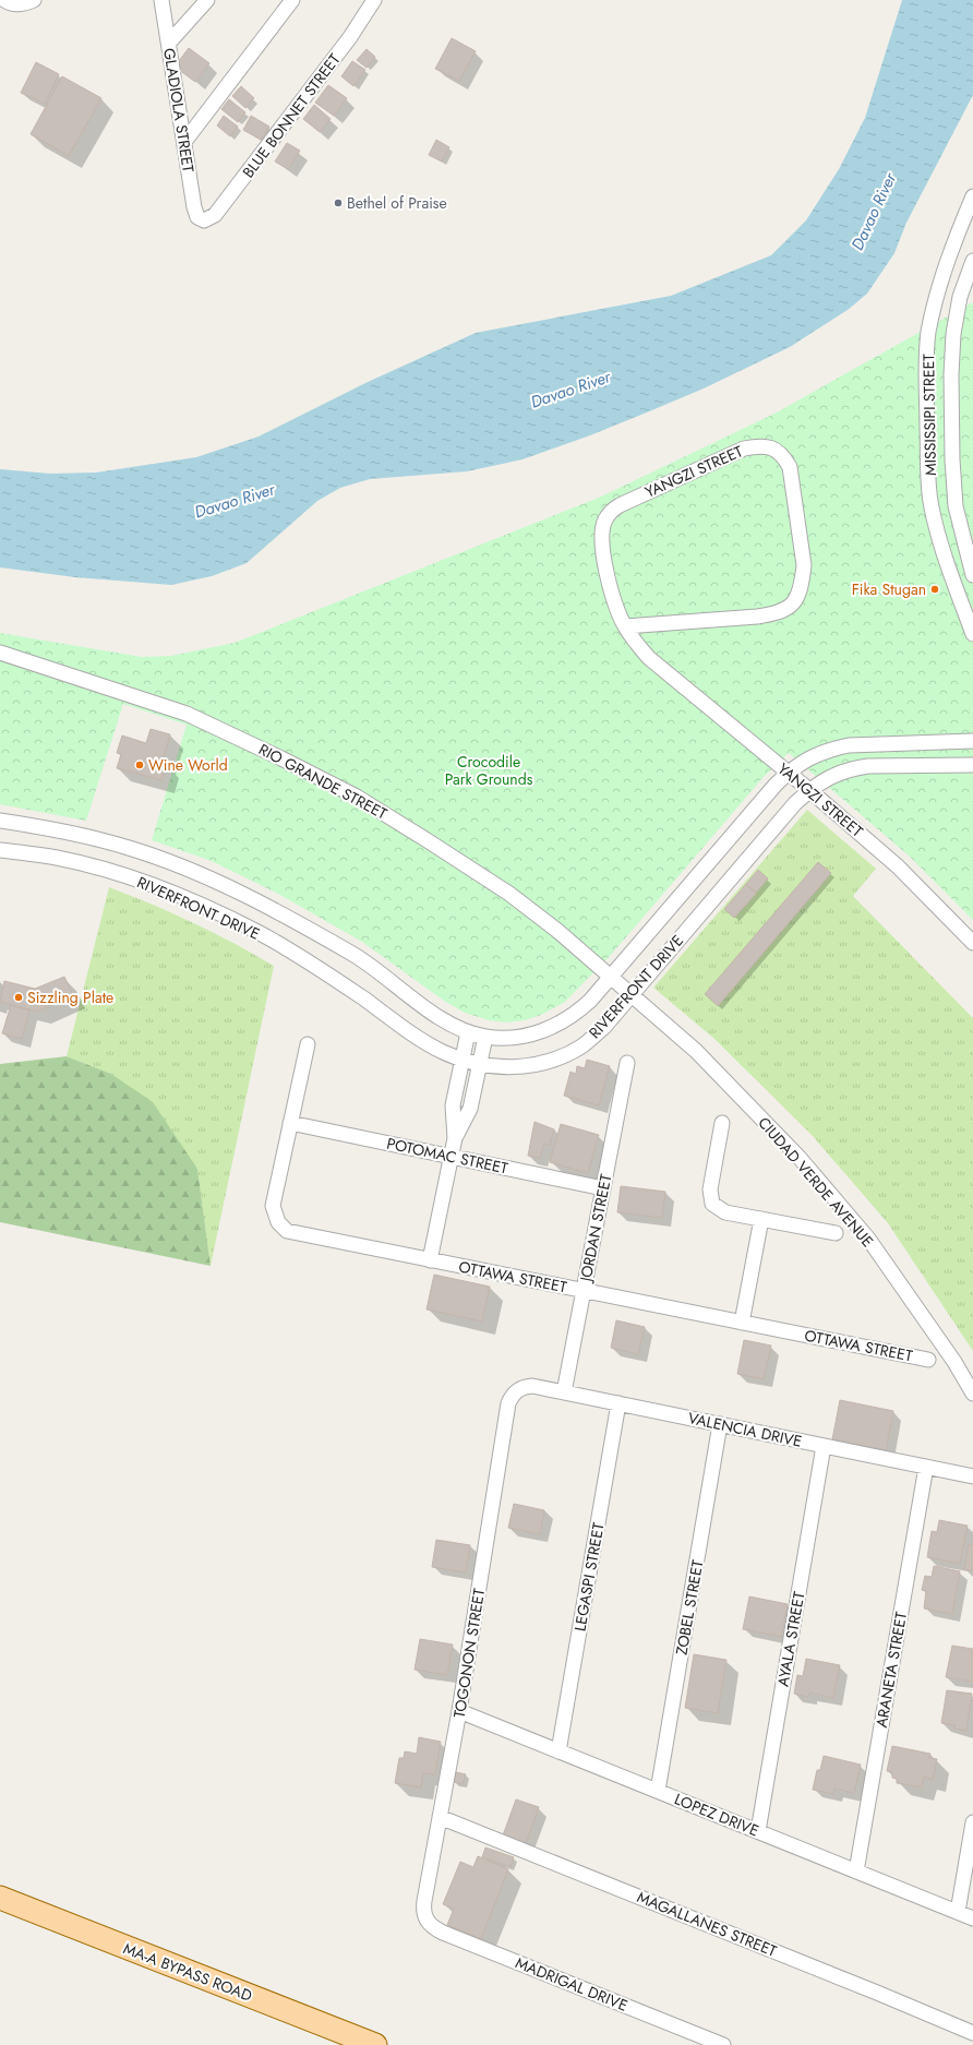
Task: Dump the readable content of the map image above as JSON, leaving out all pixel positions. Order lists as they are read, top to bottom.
{
  "streets": {
    "main road": ["MA-A BYPASS ROAD"],
    "street": [
      "GLADIOLA STREET",
      "BLUE BONNET STREET",
      "MISSISSIPI STREET",
      "YANGZI STREET",
      "RIO GRANDE STREET",
      "RIVERFRONT DRIVE",
      "POTOMAC STREET",
      "CIUDAD VERDE AVENUE",
      "JORDAN STREET",
      "OTTAWA STREET",
      "VALENCIA DRIVE",
      "LEGASPI STREET",
      "ZOBEL STREET",
      "AYALA STREET",
      "TOGONON STREET",
      "ARANETA STREET",
      "LOPEZ DRIVE",
      "MAGALLANES STREET",
      "MADRIGAL DRIVE"
    ]
  },
  "crossings": [
    ["GLADIOLA STREET", "BLUE BONNET STREET"],
    ["YANGZI STREET", "RIVERFRONT DRIVE"],
    ["RIO GRANDE STREET", "RIVERFRONT DRIVE"],
    ["RIO GRANDE STREET", "CIUDAD VERDE AVENUE"],
    ["RIVERFRONT DRIVE", "CIUDAD VERDE AVENUE"],
    ["POTOMAC STREET", "JORDAN STREET"],
    ["POTOMAC STREET", "OTTAWA STREET"],
    ["JORDAN STREET", "OTTAWA STREET"],
    ["JORDAN STREET", "VALENCIA DRIVE"],
    ["VALENCIA DRIVE", "LEGASPI STREET"],
    ["VALENCIA DRIVE", "ZOBEL STREET"],
    ["VALENCIA DRIVE", "AYALA STREET"],
    ["VALENCIA DRIVE", "TOGONON STREET"],
    ["VALENCIA DRIVE", "ARANETA STREET"],
    ["LEGASPI STREET", "LOPEZ DRIVE"],
    ["ZOBEL STREET", "LOPEZ DRIVE"],
    ["AYALA STREET", "LOPEZ DRIVE"],
    ["TOGONON STREET", "LOPEZ DRIVE"],
    ["TOGONON STREET", "MAGALLANES STREET"],
    ["TOGONON STREET", "MADRIGAL DRIVE"],
    ["ARANETA STREET", "LOPEZ DRIVE"]
  ],
  "water": ["Davao River"],
  "parks": ["Crocodile Park Grounds"],
  "places": [
    "Bethel of Praise",
    "Fika Stugan",
    "Wine World",
    "Sizzling Plate"
  ]
}
